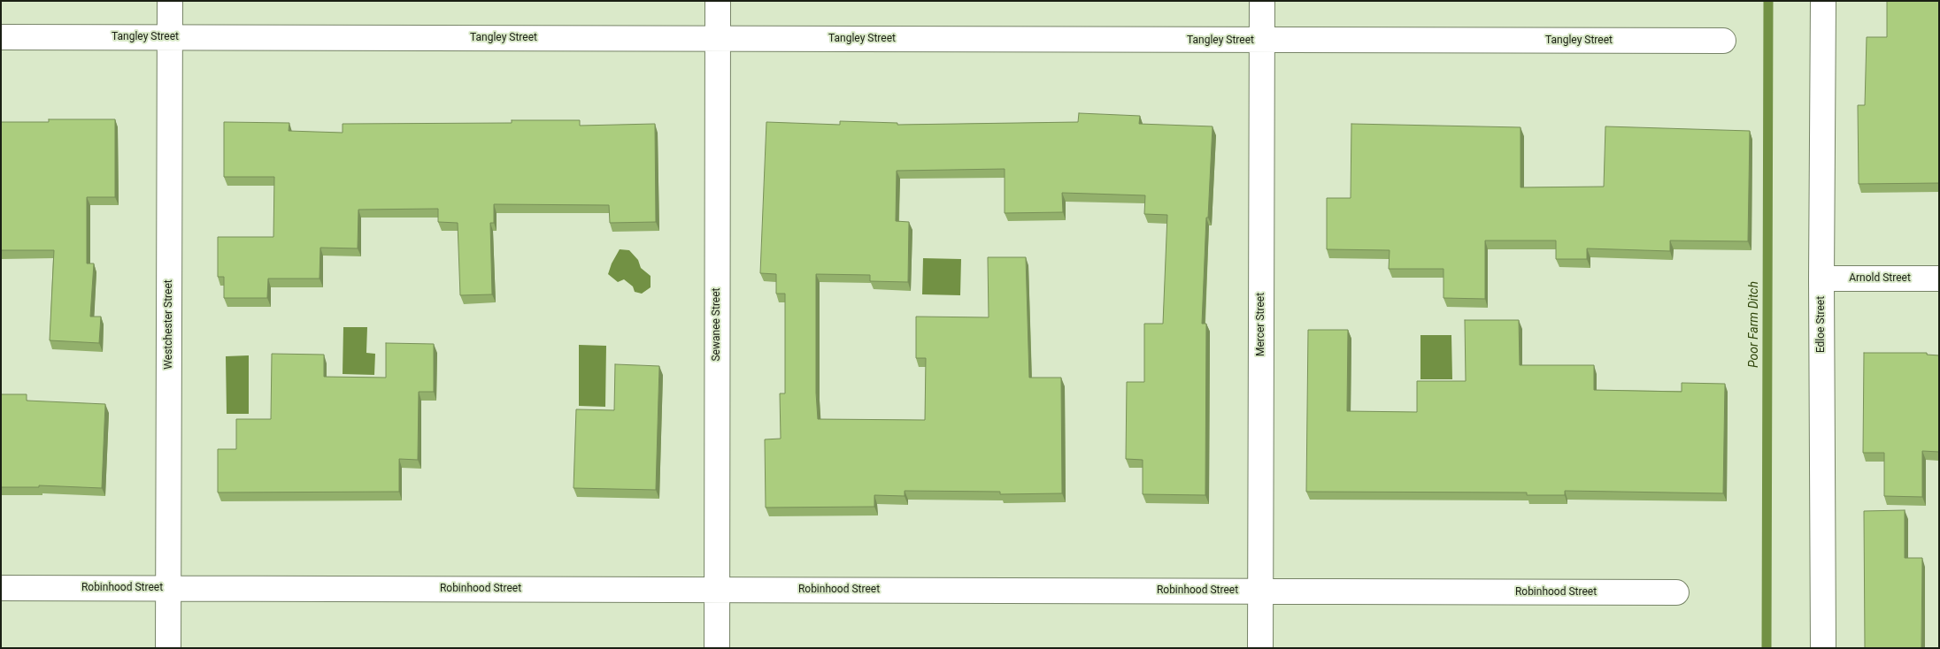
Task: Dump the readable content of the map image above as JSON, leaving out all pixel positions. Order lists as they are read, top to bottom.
{
  "streets": {
    "street": [
      "Tangley Street",
      "Arnold Street",
      "Westchester Street",
      "Sewanee Street",
      "Mercer Street",
      "Edloe Street",
      "Robinhood Street"
    ]
  },
  "crossings": [
    ["Tangley Street", "Westchester Street"],
    ["Tangley Street", "Sewanee Street"],
    ["Tangley Street", "Mercer Street"],
    ["Arnold Street", "Edloe Street"],
    ["Westchester Street", "Robinhood Street"],
    ["Sewanee Street", "Robinhood Street"],
    ["Mercer Street", "Robinhood Street"]
  ],
  "water": ["Poor Farm Ditch"]
}
